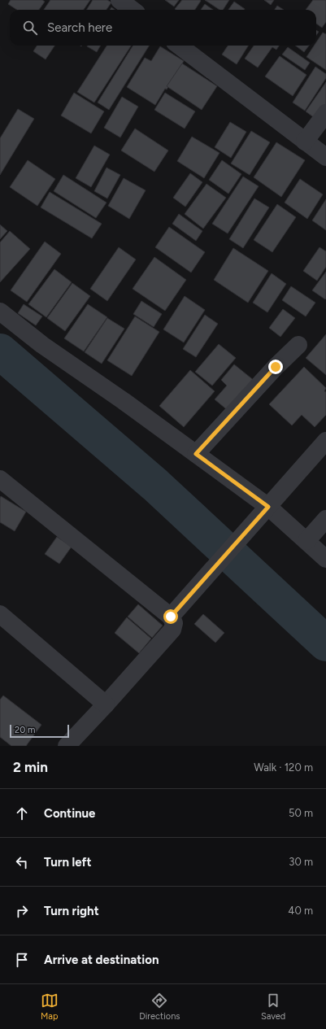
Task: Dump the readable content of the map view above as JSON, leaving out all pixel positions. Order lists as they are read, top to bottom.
{
  "scale_bar": "20 m",
  "page": {
    "search": "Search here",
    "scale": "20 m",
    "heading": ["2 min", "Walk · 120 m"],
    "list": [
      ["Continue", "50 m"],
      ["Turn left", "30 m"],
      ["Turn right", "40 m"],
      "Arrive at destination"
    ],
    "nav": ["Map", "Directions", "Saved"]
  }
}
